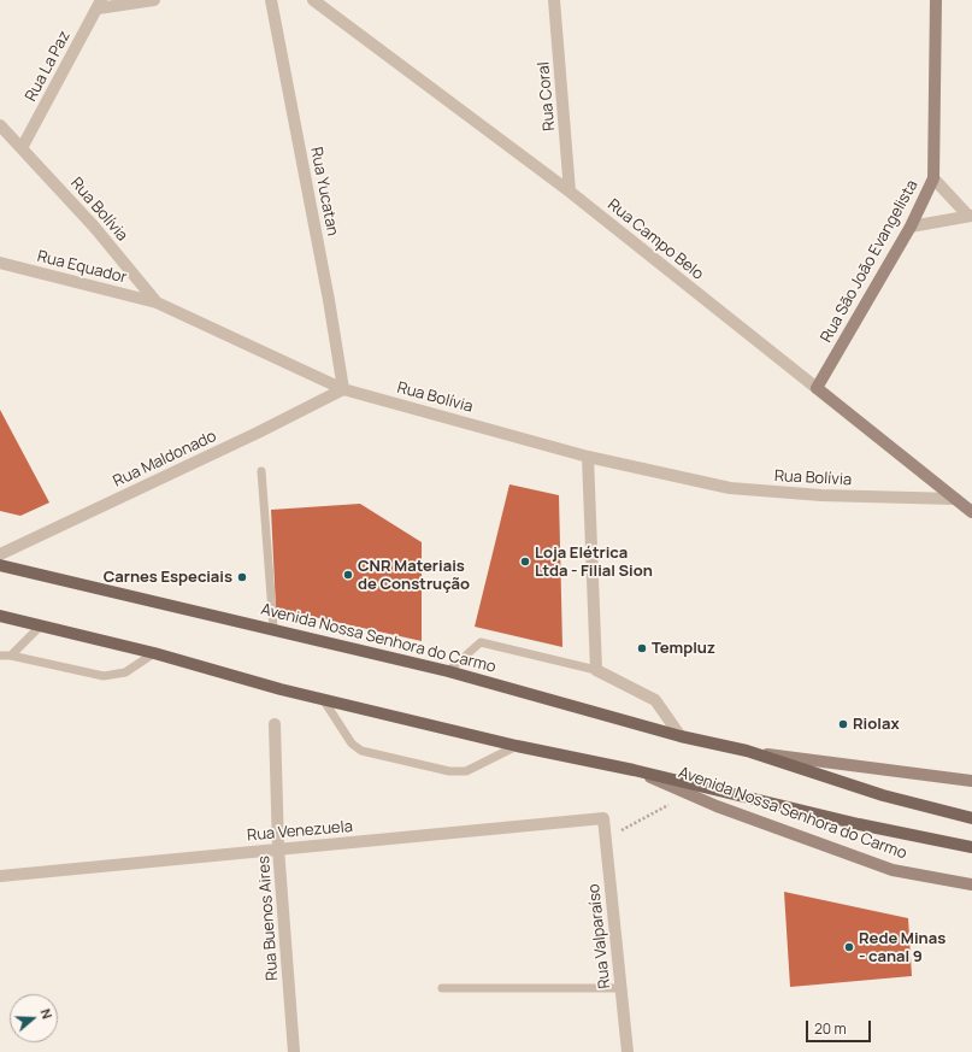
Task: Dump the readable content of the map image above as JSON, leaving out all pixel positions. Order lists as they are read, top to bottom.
{
  "streets": {
    "main road": ["Avenida Nossa Senhora do Carmo"],
    "street": [
      "Rua La Paz",
      "Rua Coral",
      "Rua Yucatan",
      "Rua Bolívia",
      "Rua Campo Belo",
      "Rua São João Evangelista",
      "Rua Equador",
      "Rua Maldonado",
      "Rua Venezuela",
      "Rua Buenos Aires",
      "Rua Valparaíso"
    ]
  },
  "crossings": [
    ["Rua La Paz", "Rua Bolívia"],
    ["Rua Coral", "Rua Campo Belo"],
    ["Rua Yucatan", "Rua Bolívia"],
    ["Rua Yucatan", "Rua Maldonado"],
    ["Rua Bolívia", "Rua Campo Belo"],
    ["Rua Bolívia", "Rua Equador"],
    ["Rua Bolívia", "Rua Maldonado"],
    ["Rua Campo Belo", "Rua São João Evangelista"],
    ["Rua Venezuela", "Rua Buenos Aires"],
    ["Rua Venezuela", "Rua Valparaíso"]
  ],
  "places": [
    "Loja Elétrica Ltda - Filial Sion",
    "CNR Materiais de Construção",
    "Carnes Especiais",
    "Templuz",
    "Riolax",
    "Rede Minas - canal 9"
  ],
  "scale_bar": "20 m",
  "north": "right"
}
